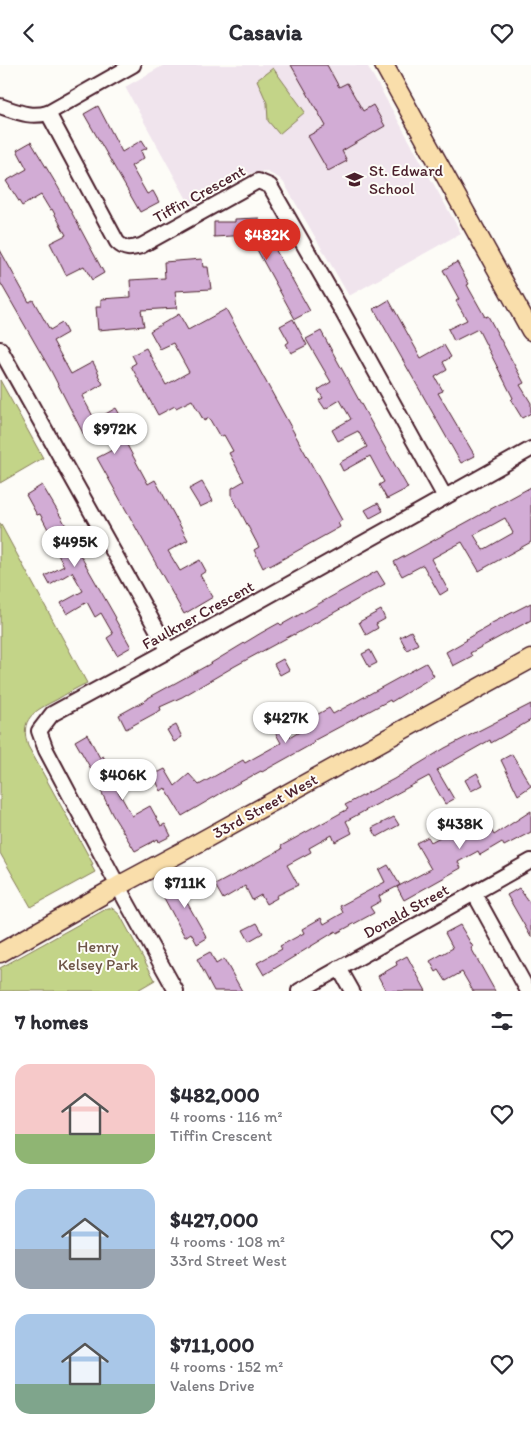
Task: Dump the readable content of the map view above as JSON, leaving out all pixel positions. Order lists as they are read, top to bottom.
{
  "streets": {
    "main road": ["33rd Street West"],
    "street": ["Tiffin Crescent", "Faulkner Crescent", "Donald Street"]
  },
  "crossings": [
    ["Tiffin Crescent", "Faulkner Crescent"],
    ["Faulkner Crescent", "33rd Street West"]
  ],
  "parks": ["Henry Kelsey Park"],
  "places": {
    "school or university": ["St. Edward School"]
  },
  "page": {
    "header": "Casavia",
    "price": [
      "$482K",
      "$972K",
      "$495K",
      "$427K",
      "$406K",
      "$438K",
      "$711K"
    ],
    "heading": "7 homes",
    "list": [
      {
        "name": "$482,000",
        "note": "4 rooms · 116 m² · Tiffin Crescent"
      },
      {
        "name": "$427,000",
        "note": "4 rooms · 108 m² · 33rd Street West"
      },
      {
        "name": "$711,000",
        "note": "4 rooms · 152 m² · Valens Drive"
      }
    ]
  }
}
